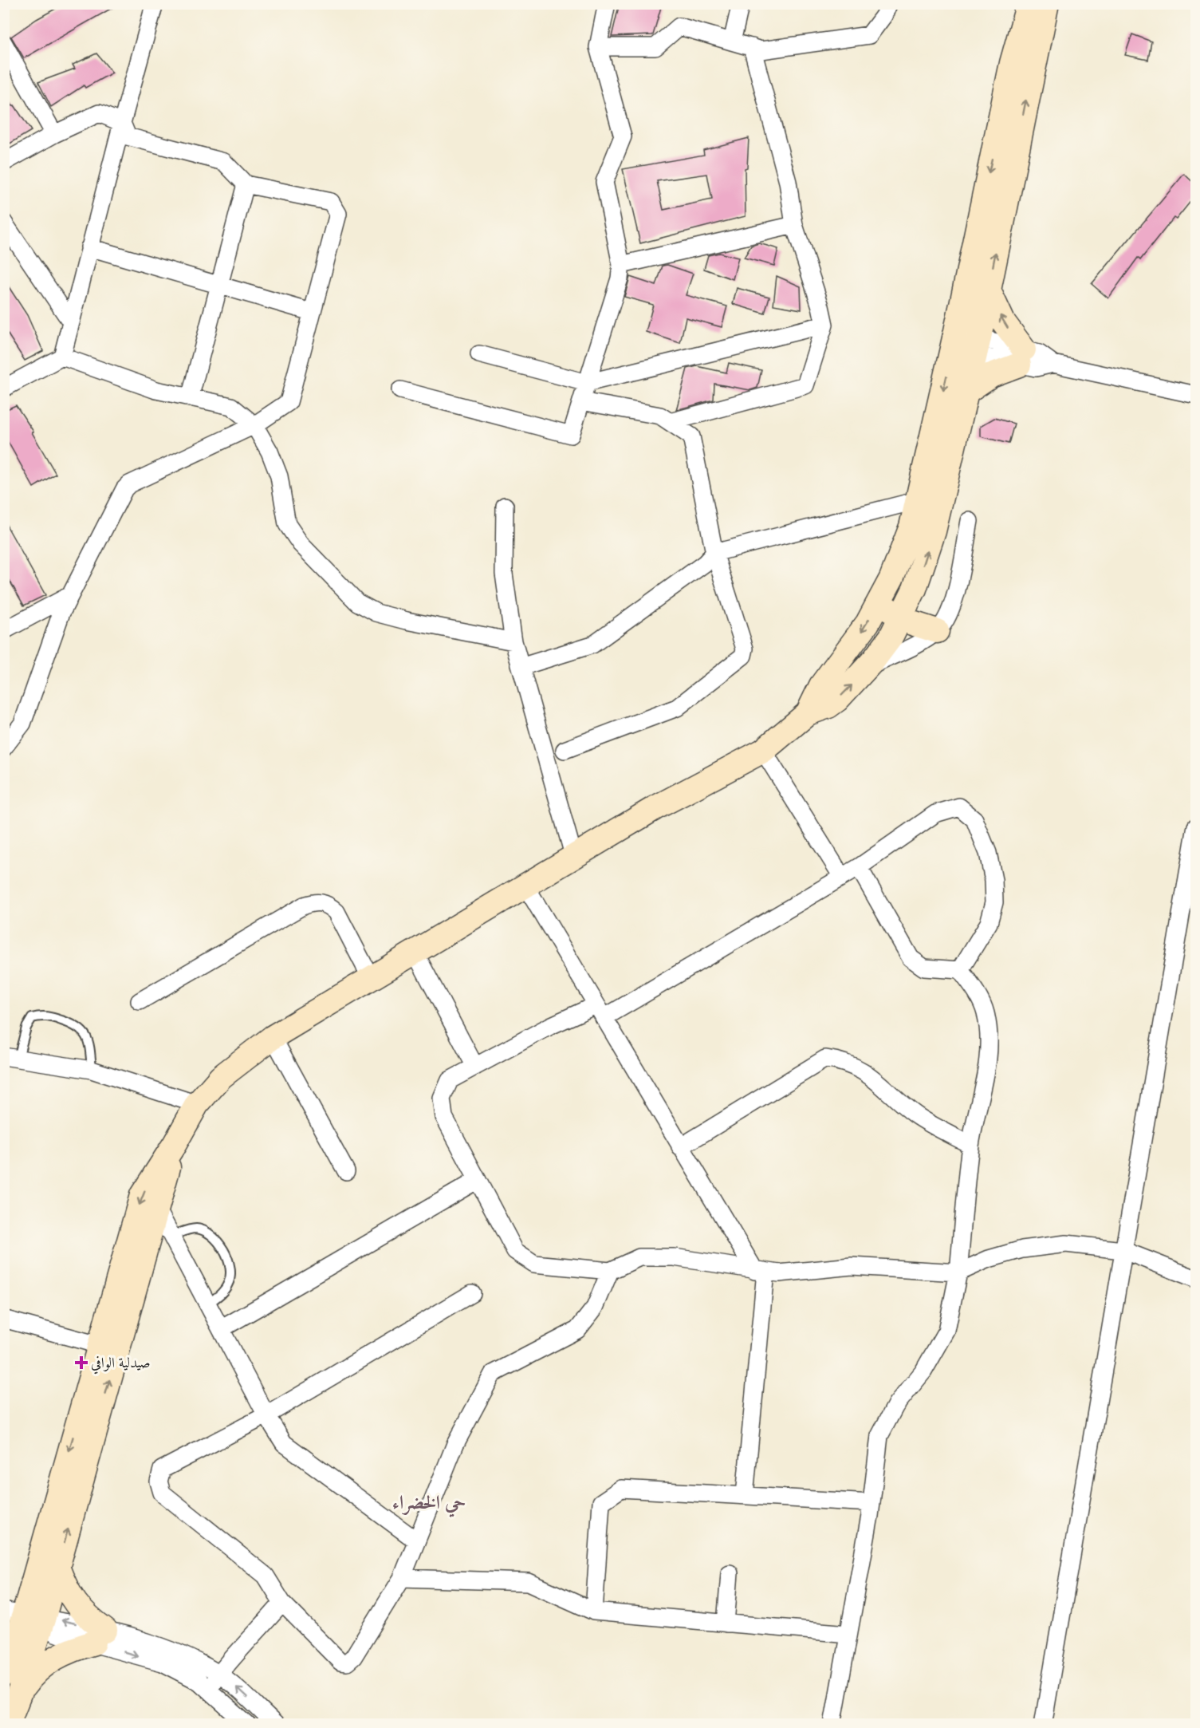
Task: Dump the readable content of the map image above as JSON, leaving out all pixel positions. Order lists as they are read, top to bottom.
{
  "districts": ["حي الخضراء"],
  "places": {
    "health": ["صيدلية الوافي"]
  }
}
